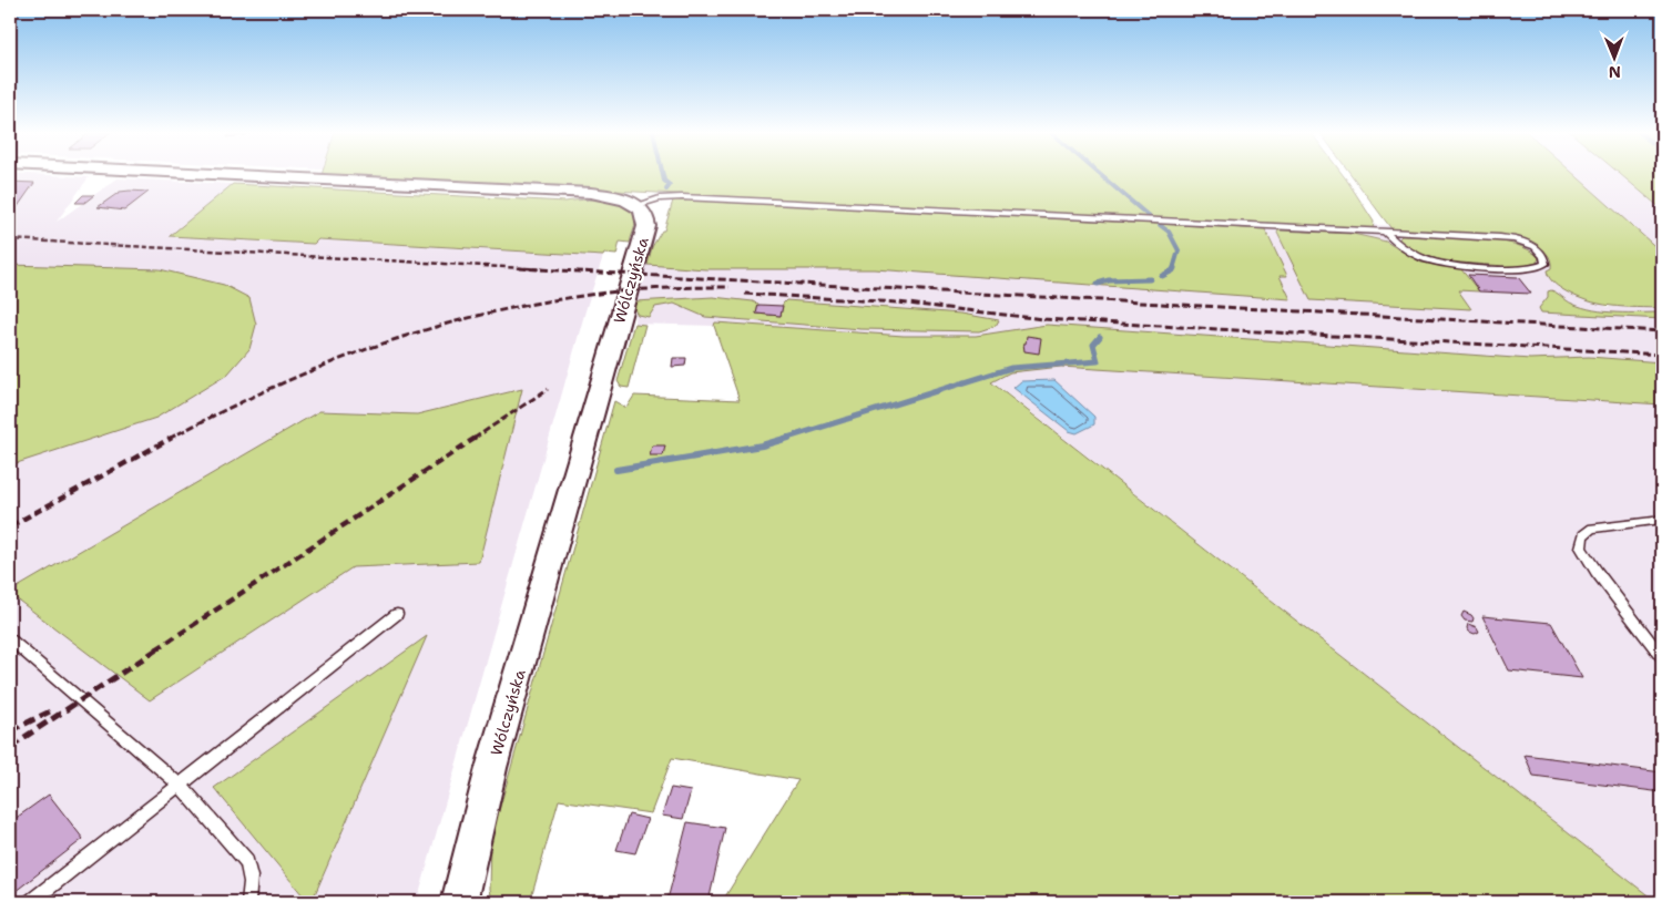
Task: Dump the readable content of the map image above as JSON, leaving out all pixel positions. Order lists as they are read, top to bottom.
{
  "streets": {
    "street": ["Wólczyńska"]
  },
  "north": "bottom"
}
